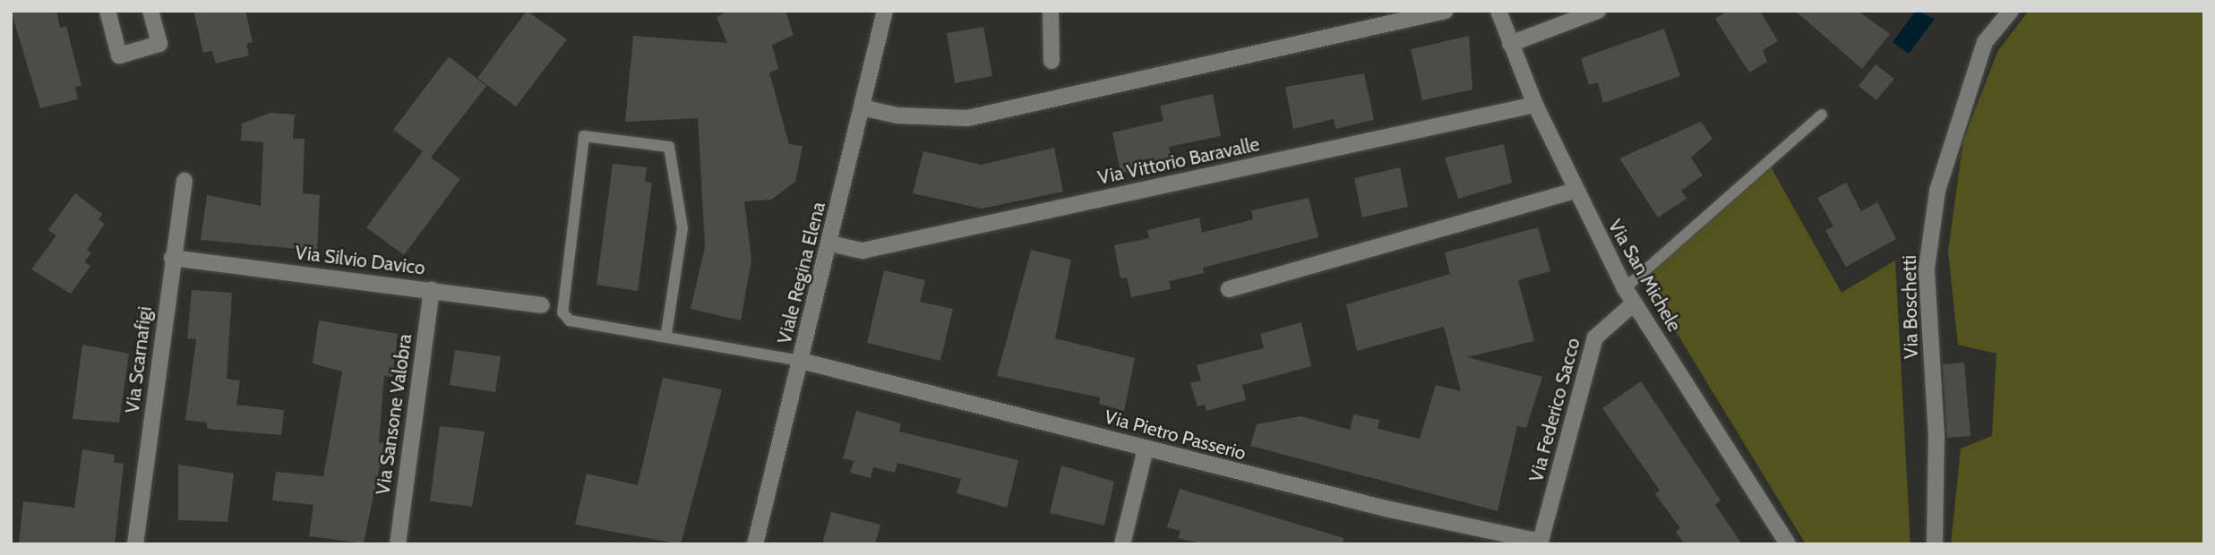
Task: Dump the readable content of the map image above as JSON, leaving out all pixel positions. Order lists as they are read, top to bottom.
{
  "streets": {
    "street": [
      "Via Vittorio Baravalle",
      "Via Silvio Davico",
      "Viale Regina Elena",
      "Via San Michele",
      "Via Boschetti",
      "Via Scarnafigi",
      "Via Federico Sacco",
      "Via Sansone Valobra",
      "Via Pietro Passerio"
    ]
  },
  "crossings": [
    ["Via Vittorio Baravalle", "Viale Regina Elena"],
    ["Via Vittorio Baravalle", "Via San Michele"],
    ["Via Silvio Davico", "Via Scarnafigi"],
    ["Via Silvio Davico", "Via Sansone Valobra"],
    ["Viale Regina Elena", "Via Pietro Passerio"],
    ["Via San Michele", "Via Federico Sacco"],
    ["Via Federico Sacco", "Via Pietro Passerio"]
  ]
}
